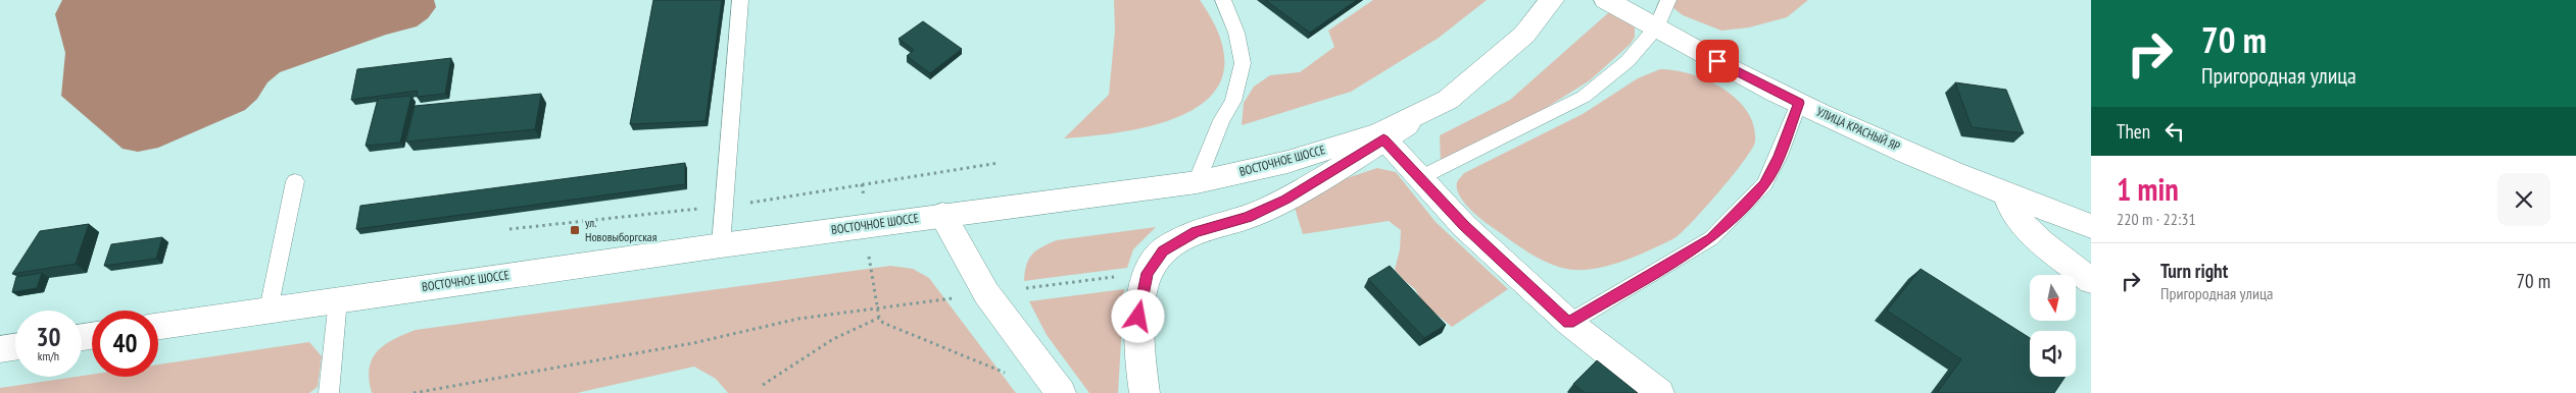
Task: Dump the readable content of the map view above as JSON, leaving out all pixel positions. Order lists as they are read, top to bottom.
{
  "streets": {
    "street": ["УЛИЦА КРАСНЫЙ ЯР", "ВОСТОЧНОЕ ШОССЕ"]
  },
  "places": {
    "transit": ["ул. Нововыборгская"]
  },
  "north": "bottom",
  "page": {
    "turn": ["70 m", "Пригородная улица"],
    "then": "Then",
    "heading": ["1 min", "220 m · 22:31"],
    "list": [
      {
        "name": "Turn right",
        "note": "Пригородная улица",
        "value": "70 m"
      }
    ],
    "speed": "30 km/h",
    "limit": "40"
  }
}
